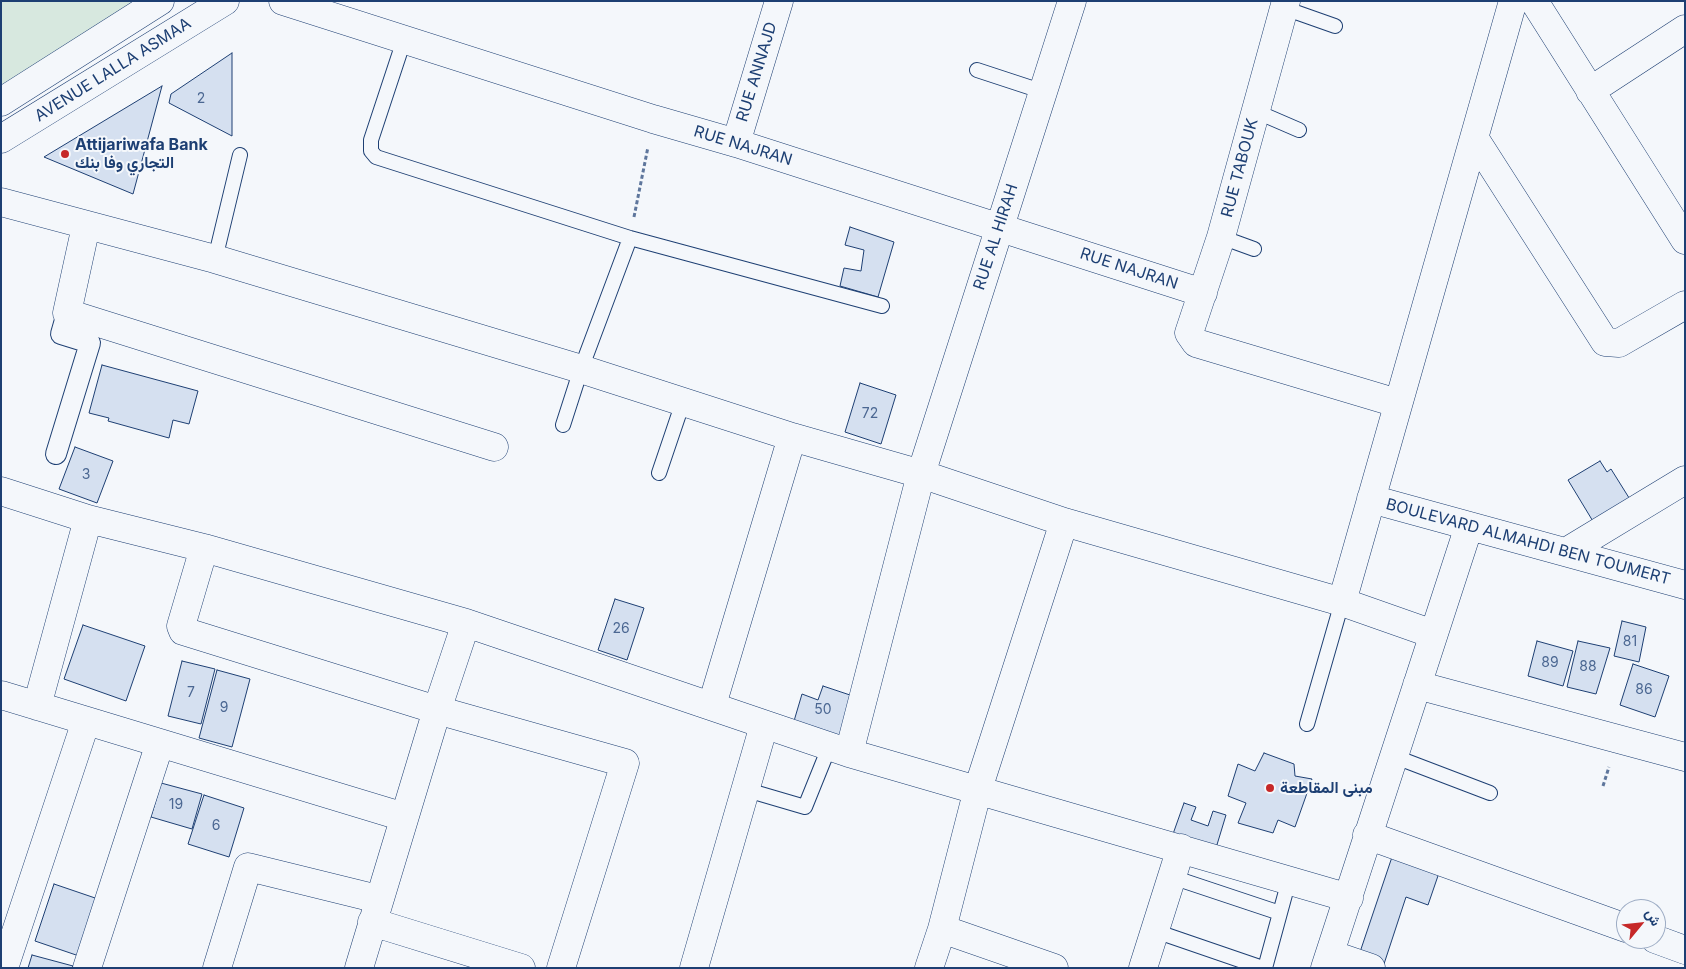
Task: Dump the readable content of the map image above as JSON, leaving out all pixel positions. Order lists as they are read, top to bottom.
{
  "streets": {
    "street": [
      "AVENUE LALLA ASMAA",
      "RUE ANNAJD",
      "RUE NAJRAN",
      "RUE TABOUK",
      "RUE AL HIRAH",
      "BOULEVARD ALMAHDI BEN TOUMERT"
    ]
  },
  "crossings": [
    ["RUE ANNAJD", "RUE NAJRAN"],
    ["RUE NAJRAN", "RUE TABOUK"],
    ["RUE NAJRAN", "RUE AL HIRAH"]
  ],
  "places": ["Attijariwafa Bank التجاري وفا بنك", "مبنى المقاطعة"],
  "house_numbers": [
    "2",
    "72",
    "3",
    "26",
    "81",
    "89",
    "88",
    "86",
    "7",
    "9",
    "50",
    "19",
    "6"
  ],
  "north": "top right"
}
